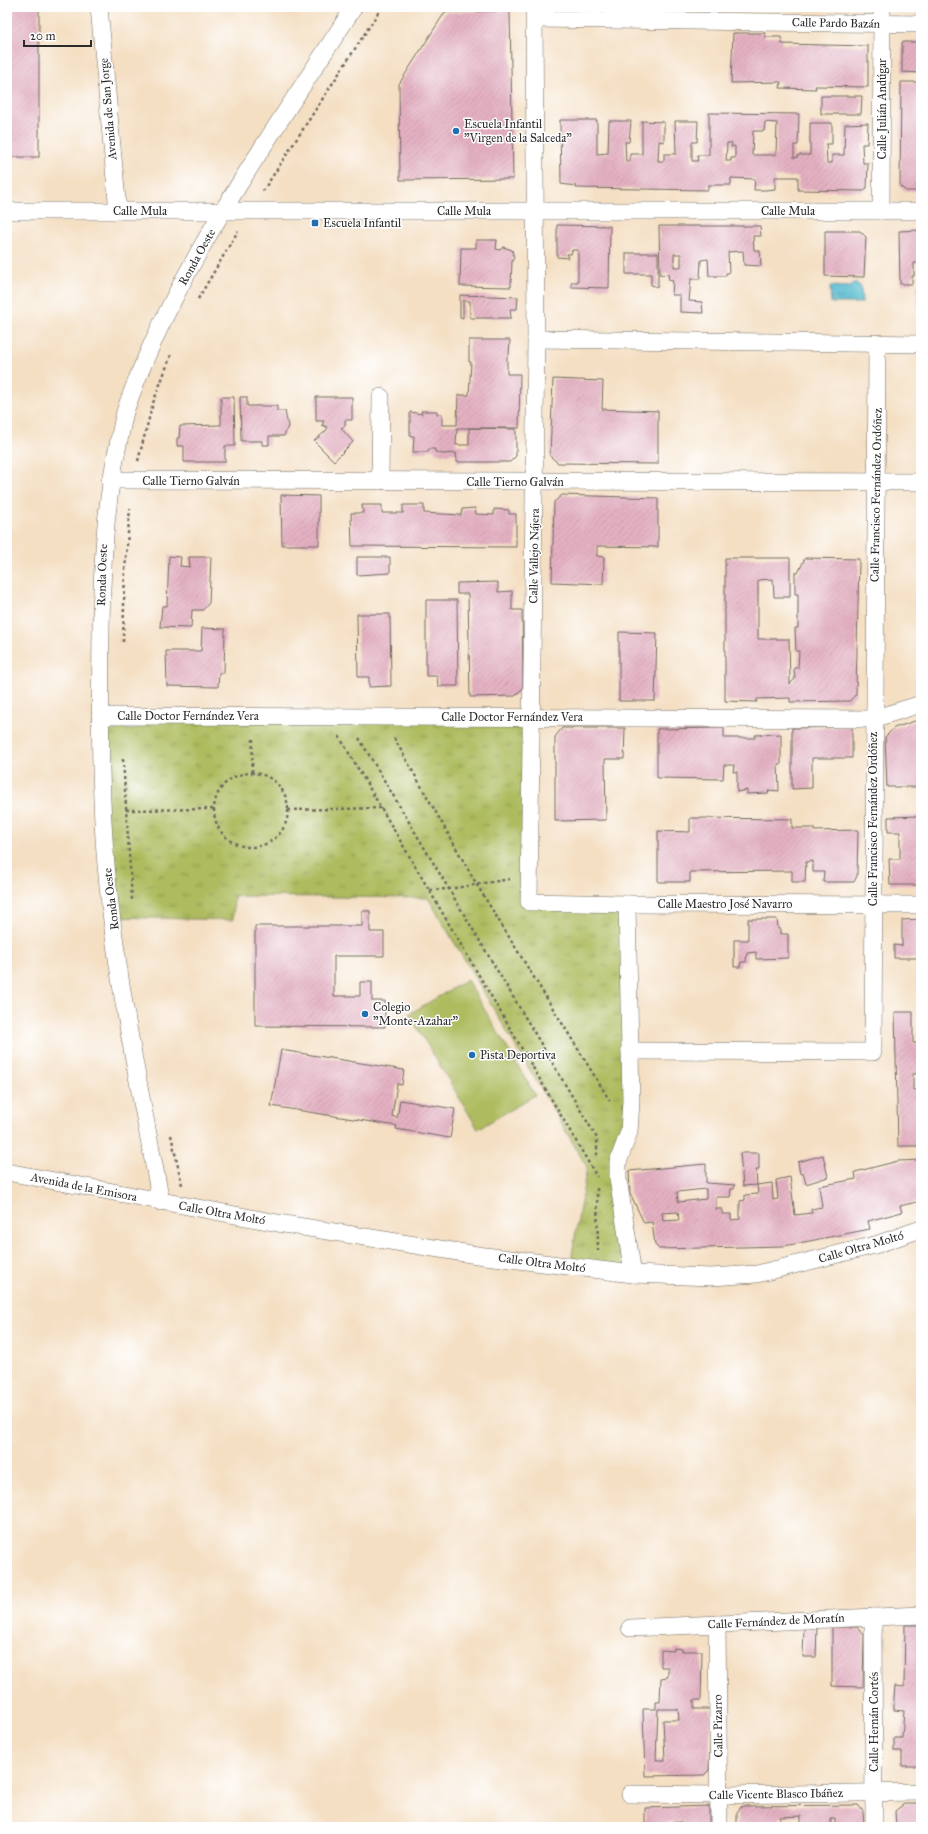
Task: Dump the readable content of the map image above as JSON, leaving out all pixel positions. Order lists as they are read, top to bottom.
{
  "streets": {
    "street": [
      "Calle Pardo Bazán",
      "Avenida de San Jorge",
      "Calle Julián Andúgar",
      "Calle Mula",
      "Ronda Oeste",
      "Calle Tierno Galván",
      "Calle Francisco Fernández Ordóñez",
      "Calle Vallejo Nájera",
      "Calle Doctor Fernández Vera",
      "Calle Maestro José Navarro",
      "Avenida de la Emisora",
      "Calle Oltra Moltó",
      "Calle Fernández de Moratín",
      "Calle Hernán Cortés",
      "Calle Pizarro",
      "Calle Vicente Blasco Ibáñez"
    ]
  },
  "crossings": [
    ["Calle Pardo Bazán", "Calle Julián Andúgar"],
    ["Calle Pardo Bazán", "Calle Vallejo Nájera"],
    ["Avenida de San Jorge", "Calle Mula"],
    ["Calle Julián Andúgar", "Calle Mula"],
    ["Calle Mula", "Ronda Oeste"],
    ["Calle Mula", "Calle Vallejo Nájera"],
    ["Ronda Oeste", "Calle Tierno Galván"],
    ["Ronda Oeste", "Calle Doctor Fernández Vera"],
    ["Ronda Oeste", "Avenida de la Emisora"],
    ["Ronda Oeste", "Calle Oltra Moltó"],
    ["Calle Tierno Galván", "Calle Francisco Fernández Ordóñez"],
    ["Calle Tierno Galván", "Calle Vallejo Nájera"],
    ["Calle Francisco Fernández Ordóñez", "Calle Doctor Fernández Vera"],
    ["Calle Francisco Fernández Ordóñez", "Calle Maestro José Navarro"],
    ["Calle Vallejo Nájera", "Calle Doctor Fernández Vera"],
    ["Calle Vallejo Nájera", "Calle Maestro José Navarro"],
    ["Avenida de la Emisora", "Calle Oltra Moltó"],
    ["Calle Fernández de Moratín", "Calle Hernán Cortés"],
    ["Calle Fernández de Moratín", "Calle Pizarro"],
    ["Calle Hernán Cortés", "Calle Vicente Blasco Ibáñez"],
    ["Calle Pizarro", "Calle Vicente Blasco Ibáñez"]
  ],
  "places": {
    "other": ["Escuela Infantil \"Virgen de la Salceda\"", "Colegio \"Monte-Azahar\"", "Pista Deportiva"],
    "transit": ["Escuela Infantil"]
  },
  "scale_bar": "20 m"
}
